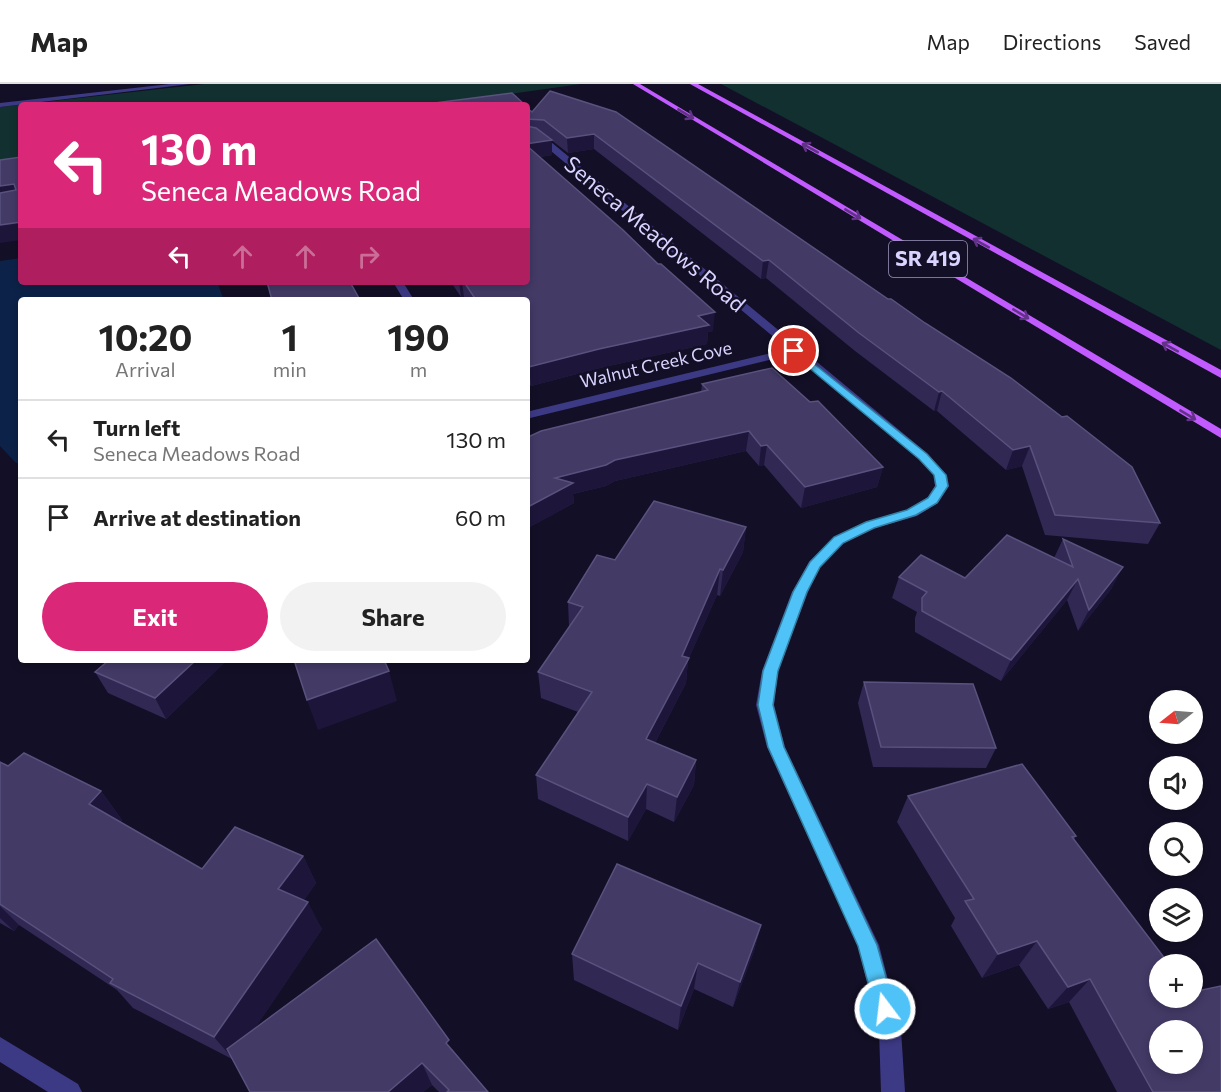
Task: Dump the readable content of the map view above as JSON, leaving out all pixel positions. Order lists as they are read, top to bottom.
{
  "streets": {
    "main road": ["SR 419"],
    "street": ["Seneca Meadows Road", "Walnut Creek Cove"]
  },
  "crossings": [
    ["Seneca Meadows Road", "Walnut Creek Cove"]
  ],
  "north": "left",
  "page": {
    "header": "Map",
    "nav": ["Map", "Directions", "Saved"],
    "turn": ["130 m", "Seneca Meadows Road"],
    "eta": [
      "10:20",
      "Arrival",
      "1",
      "min",
      "190",
      "m"
    ],
    "list": [
      {
        "name": "Turn left",
        "note": "Seneca Meadows Road",
        "value": "130 m"
      },
      {
        "name": "Arrive at destination",
        "value": "60 m"
      }
    ],
    "buttons": ["Exit", "Share"],
    "map_buttons": ["+", "−"]
  }
}
